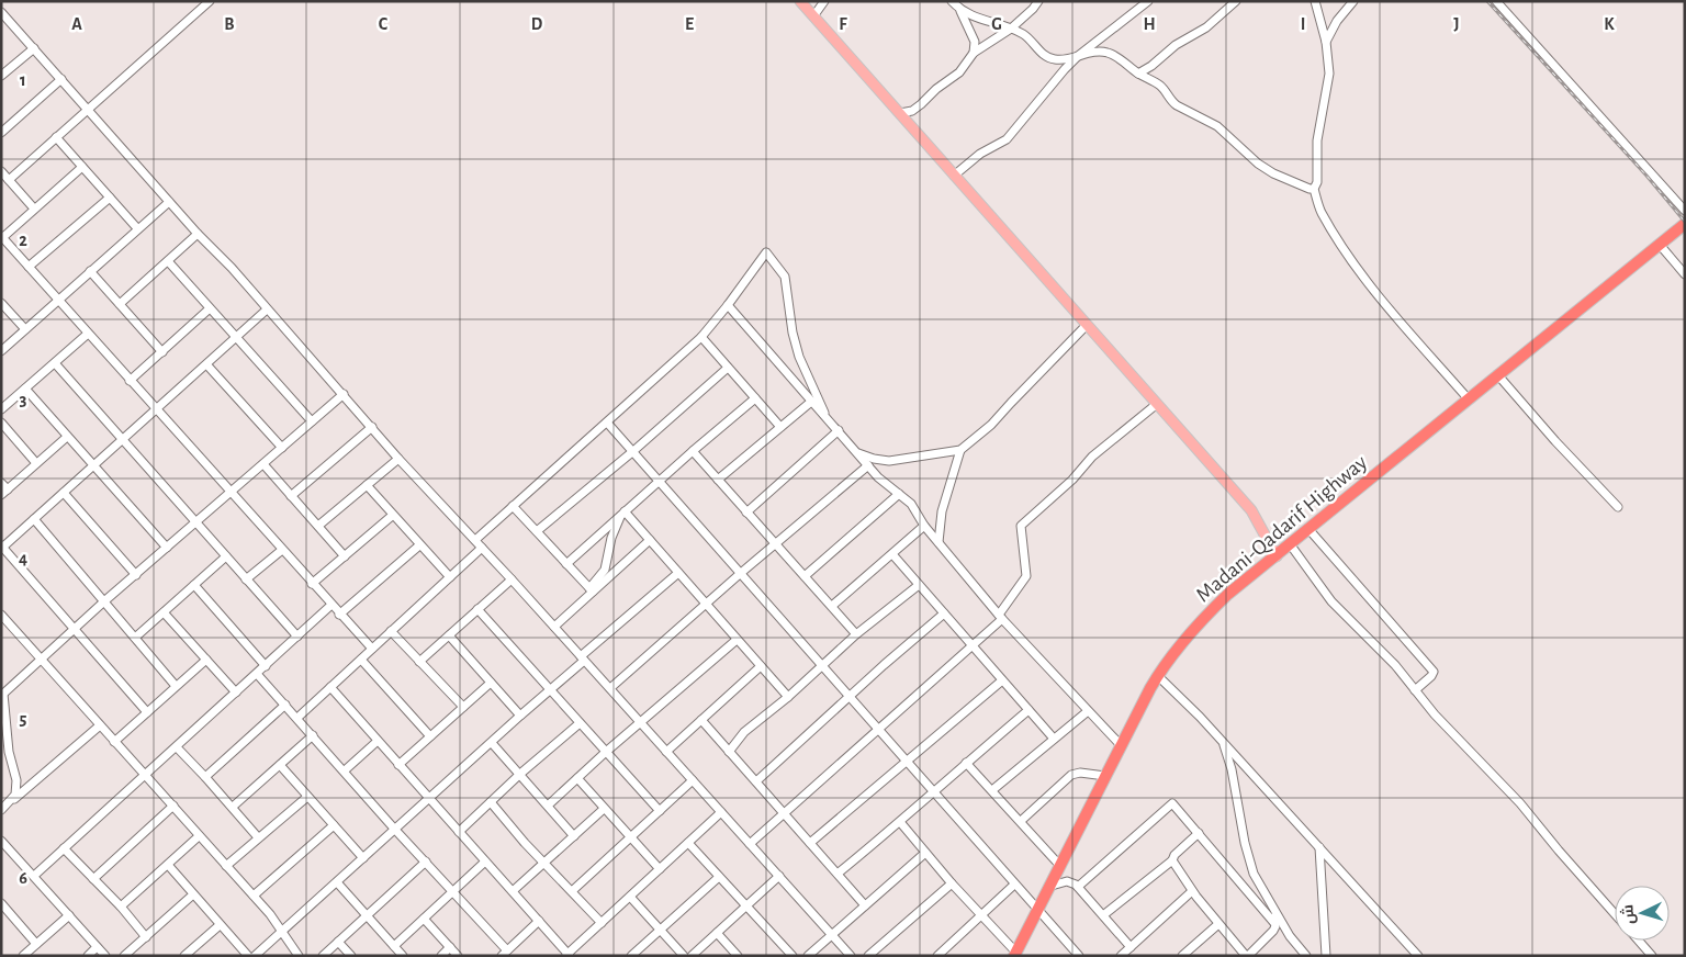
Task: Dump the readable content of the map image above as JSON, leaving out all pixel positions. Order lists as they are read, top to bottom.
{
  "streets": {
    "highway": ["Madani-Qadarif Highway"]
  },
  "north": "left",
  "grid": {
    "columns": [
      "A",
      "B",
      "C",
      "D",
      "E",
      "F",
      "G",
      "H",
      "I",
      "J",
      "K"
    ],
    "rows": [
      "1",
      "2",
      "3",
      "4",
      "5",
      "6"
    ]
  }
}
